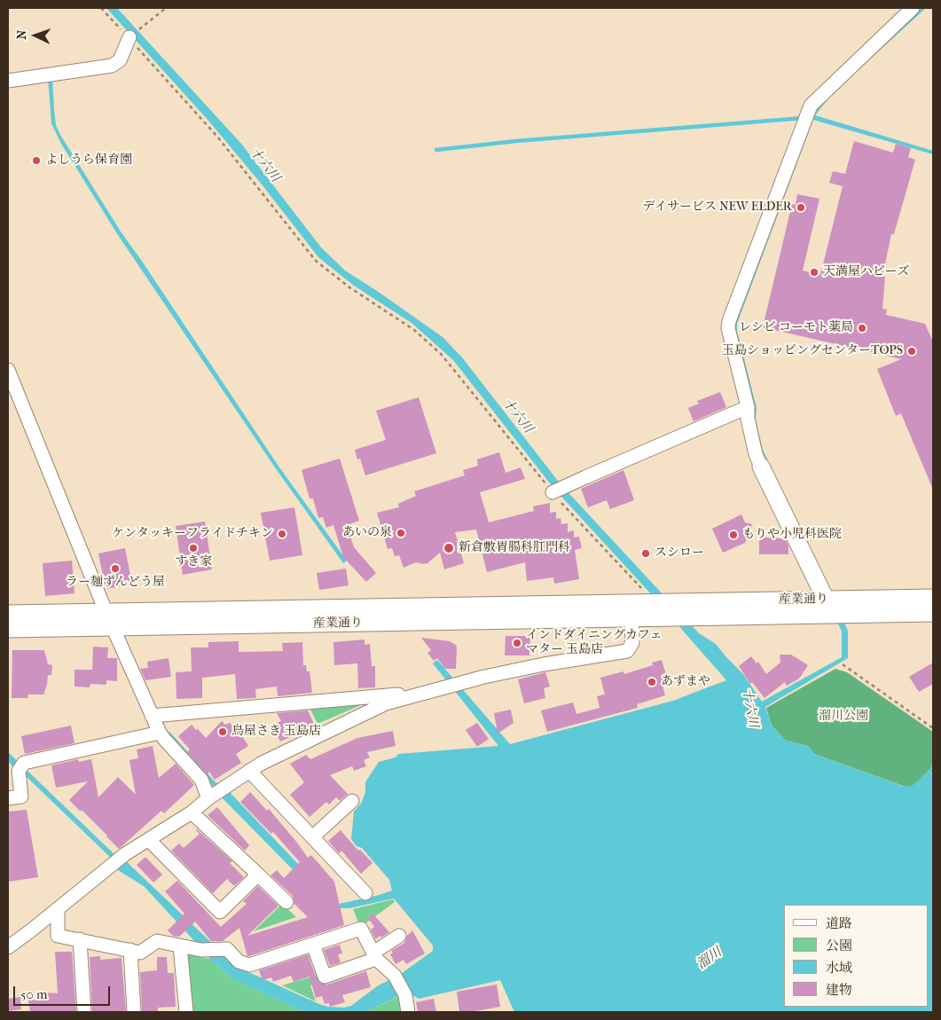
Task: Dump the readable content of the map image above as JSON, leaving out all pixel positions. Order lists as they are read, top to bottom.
{
  "streets": {
    "street": ["産業通り"]
  },
  "water": ["十六川", "溜川"],
  "parks": ["溜川公園"],
  "places": [
    "よしうら保育園",
    "デイサービス NEW ELDER",
    "天満屋ハピーズ",
    "レシピ コーモト薬局",
    "玉島ショッピングセンターTOPS",
    "あいの泉",
    "ケンタッキーフライドチキン",
    "もりや小児科医院",
    "すき家",
    "新倉敷胃腸科肛門科",
    "スシロー",
    "ラー麺ずんどう屋",
    "インドダイニングカフェ マター 玉島店",
    "あずまや",
    "鳥屋さき 玉島店"
  ],
  "legend": [
    "道路",
    "公園",
    "水域",
    "建物"
  ],
  "scale_bar": "50 m",
  "north": "left"
}
